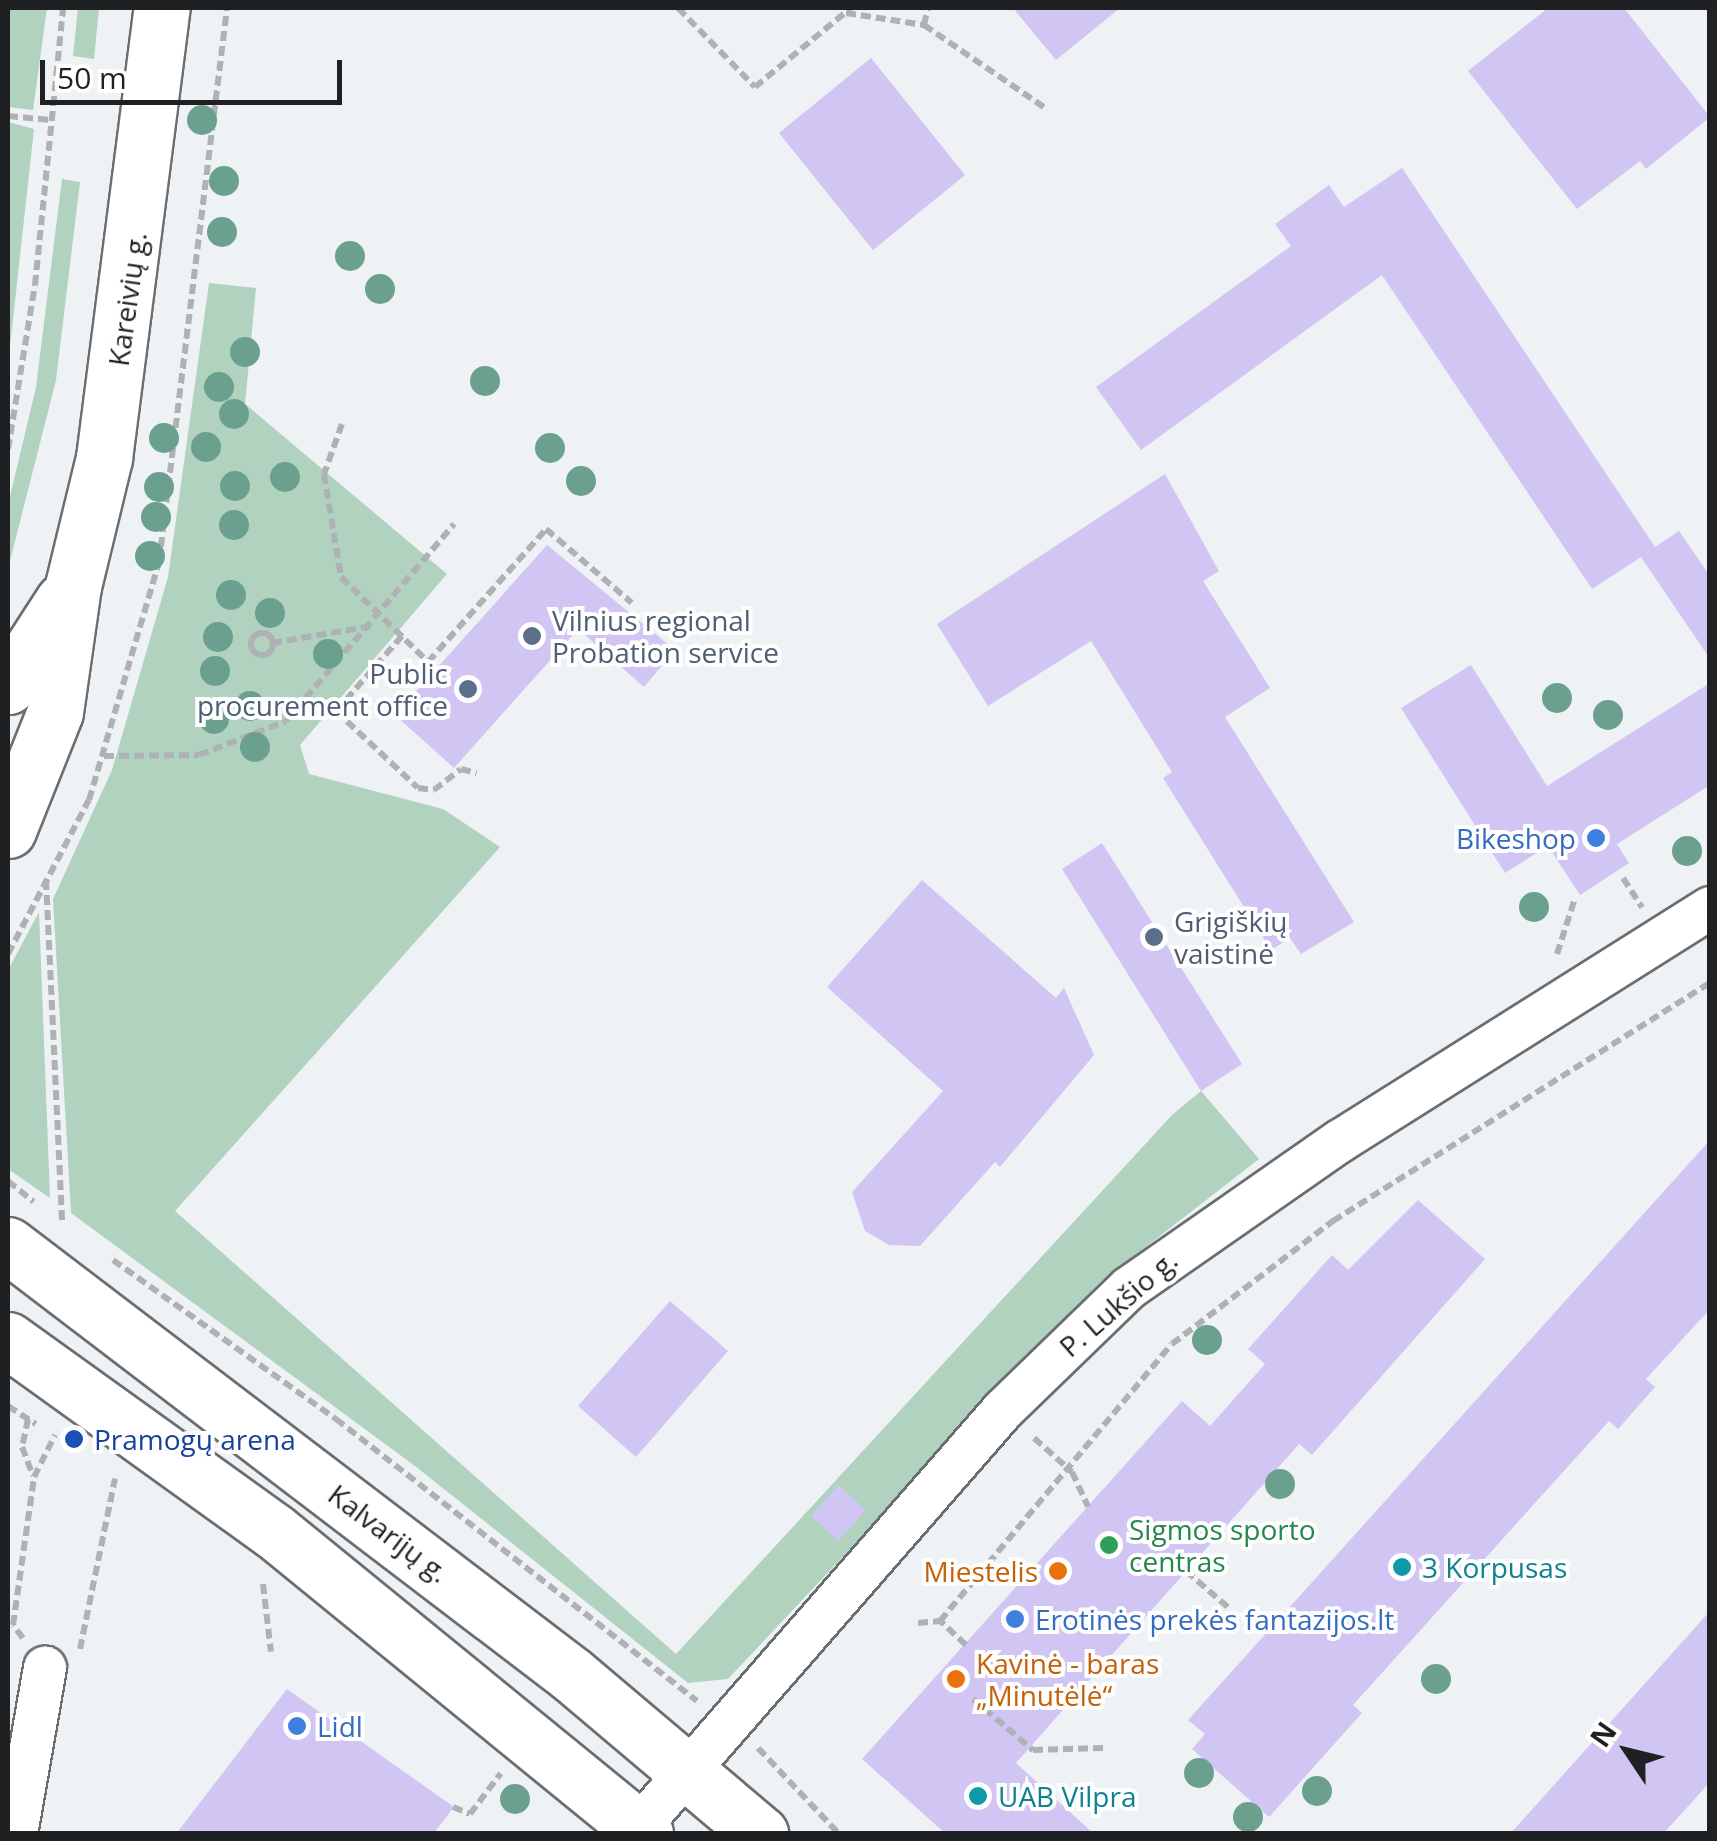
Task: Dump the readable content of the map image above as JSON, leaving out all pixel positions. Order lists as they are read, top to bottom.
{
  "streets": {
    "main road": ["Kareivių g.", "Kalvarijų g."],
    "street": ["P. Lukšio g."]
  },
  "crossings": [
    ["P. Lukšio g.", "Kalvarijų g."]
  ],
  "places": [
    "Vilnius regional Probation service",
    "Public procurement office",
    "Bikeshop",
    "Grigiškių vaistinė",
    "Pramogų arena",
    "Sigmos sporto centras",
    "3 Korpusas",
    "Miestelis",
    "Erotinės prekės fantazijos.lt",
    "Kavinė - baras „Minutėlė“",
    "Lidl",
    "UAB Vilpra"
  ],
  "scale_bar": "50 m",
  "north": "top left"
}
